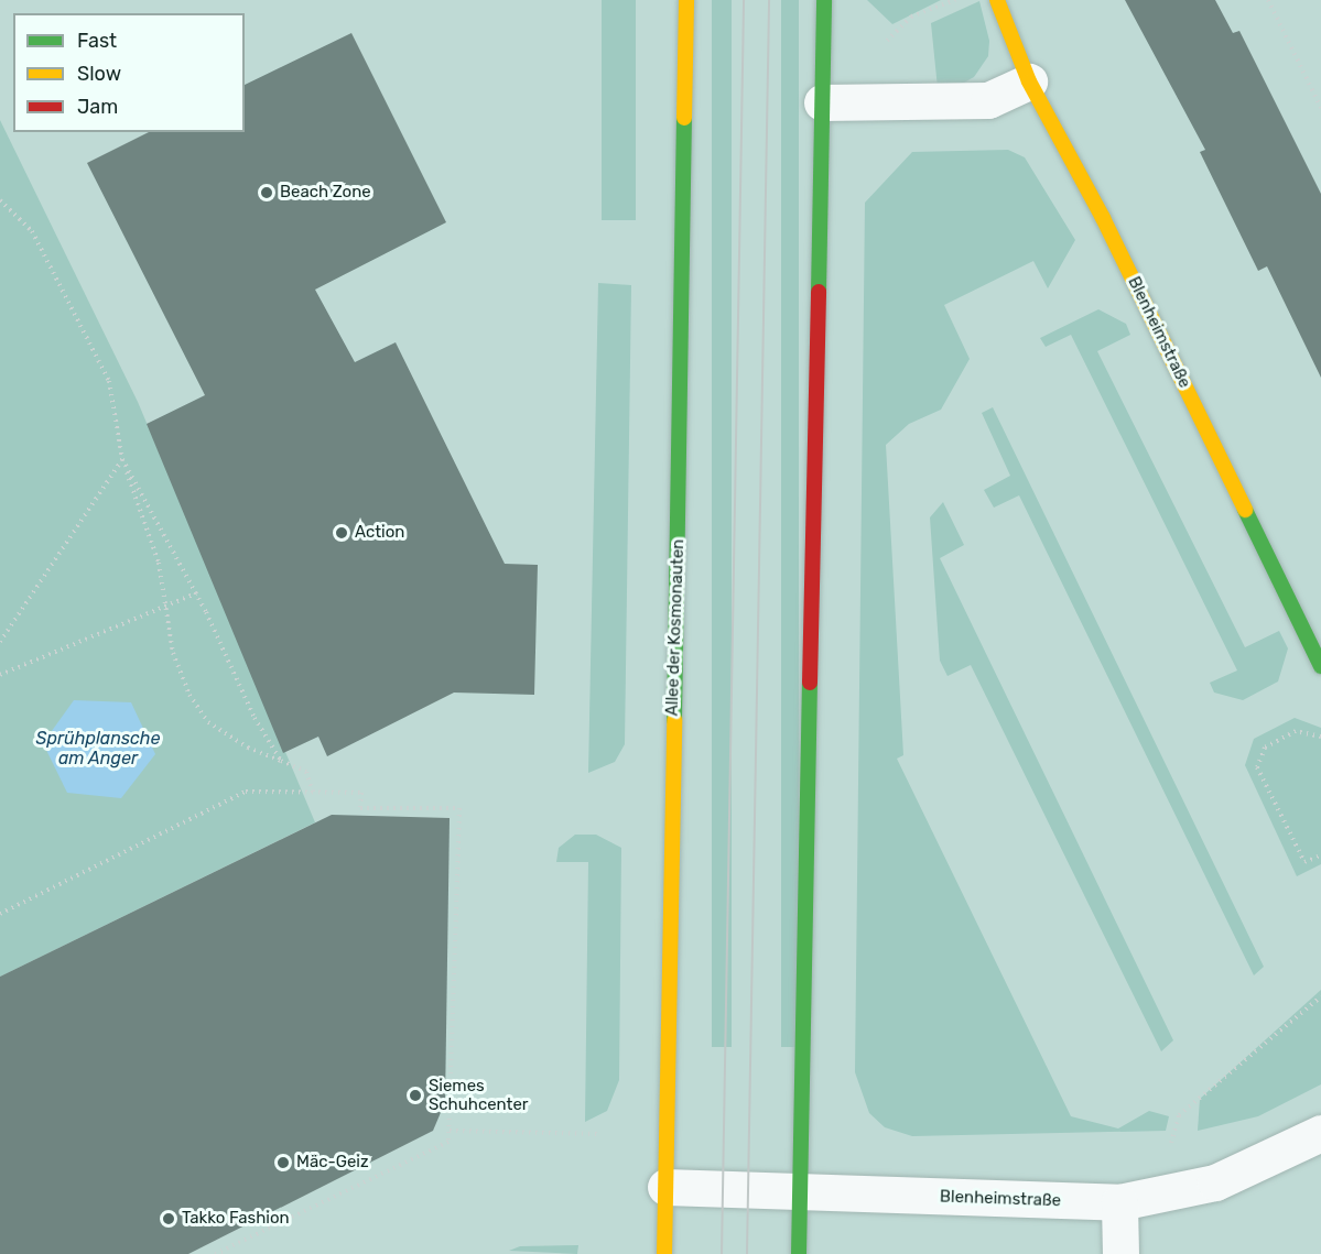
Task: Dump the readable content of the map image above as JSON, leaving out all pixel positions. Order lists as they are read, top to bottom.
{
  "streets": {
    "main road": ["Blenheimstraße", "Allee der Kosmonauten"]
  },
  "crossings": [
    ["Blenheimstraße", "Allee der Kosmonauten"]
  ],
  "water": ["Sprühplansche am Anger"],
  "places": [
    "Beach Zone",
    "Action",
    "Siemes Schuhcenter",
    "Mäc-Geiz",
    "Takko Fashion"
  ],
  "legend": ["Fast", "Slow", "Jam"]
}
